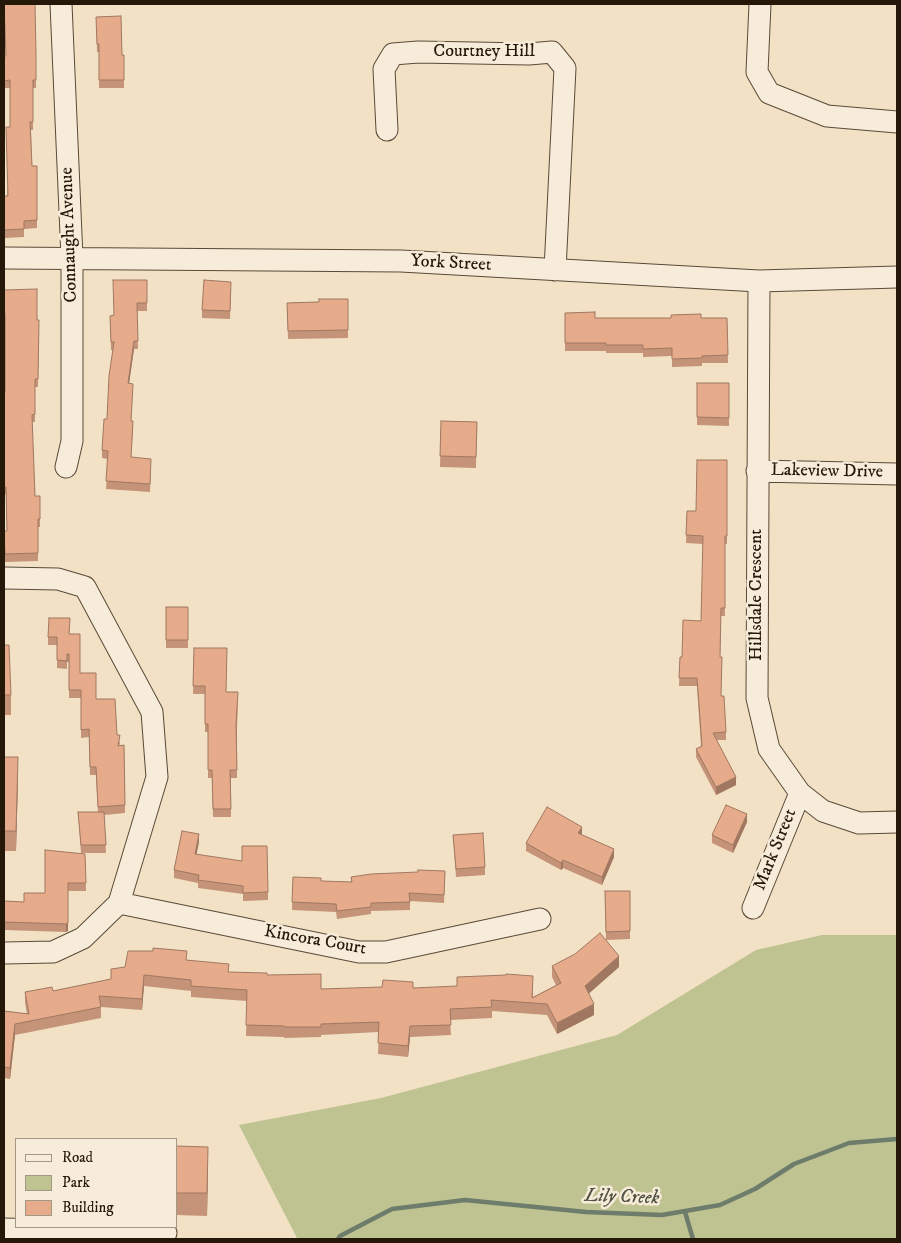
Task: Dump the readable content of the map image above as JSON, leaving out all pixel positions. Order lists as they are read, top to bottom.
{
  "streets": {
    "street": [
      "Courtney Hill",
      "Connaught Avenue",
      "York Street",
      "Lakeview Drive",
      "Hillsdale Crescent",
      "Mark Street",
      "Kincora Court"
    ]
  },
  "crossings": [
    ["Courtney Hill", "York Street"],
    ["Connaught Avenue", "York Street"],
    ["York Street", "Hillsdale Crescent"],
    ["Lakeview Drive", "Hillsdale Crescent"],
    ["Hillsdale Crescent", "Mark Street"]
  ],
  "water": ["Lily Creek"],
  "legend": ["Road", "Park", "Building"]
}
